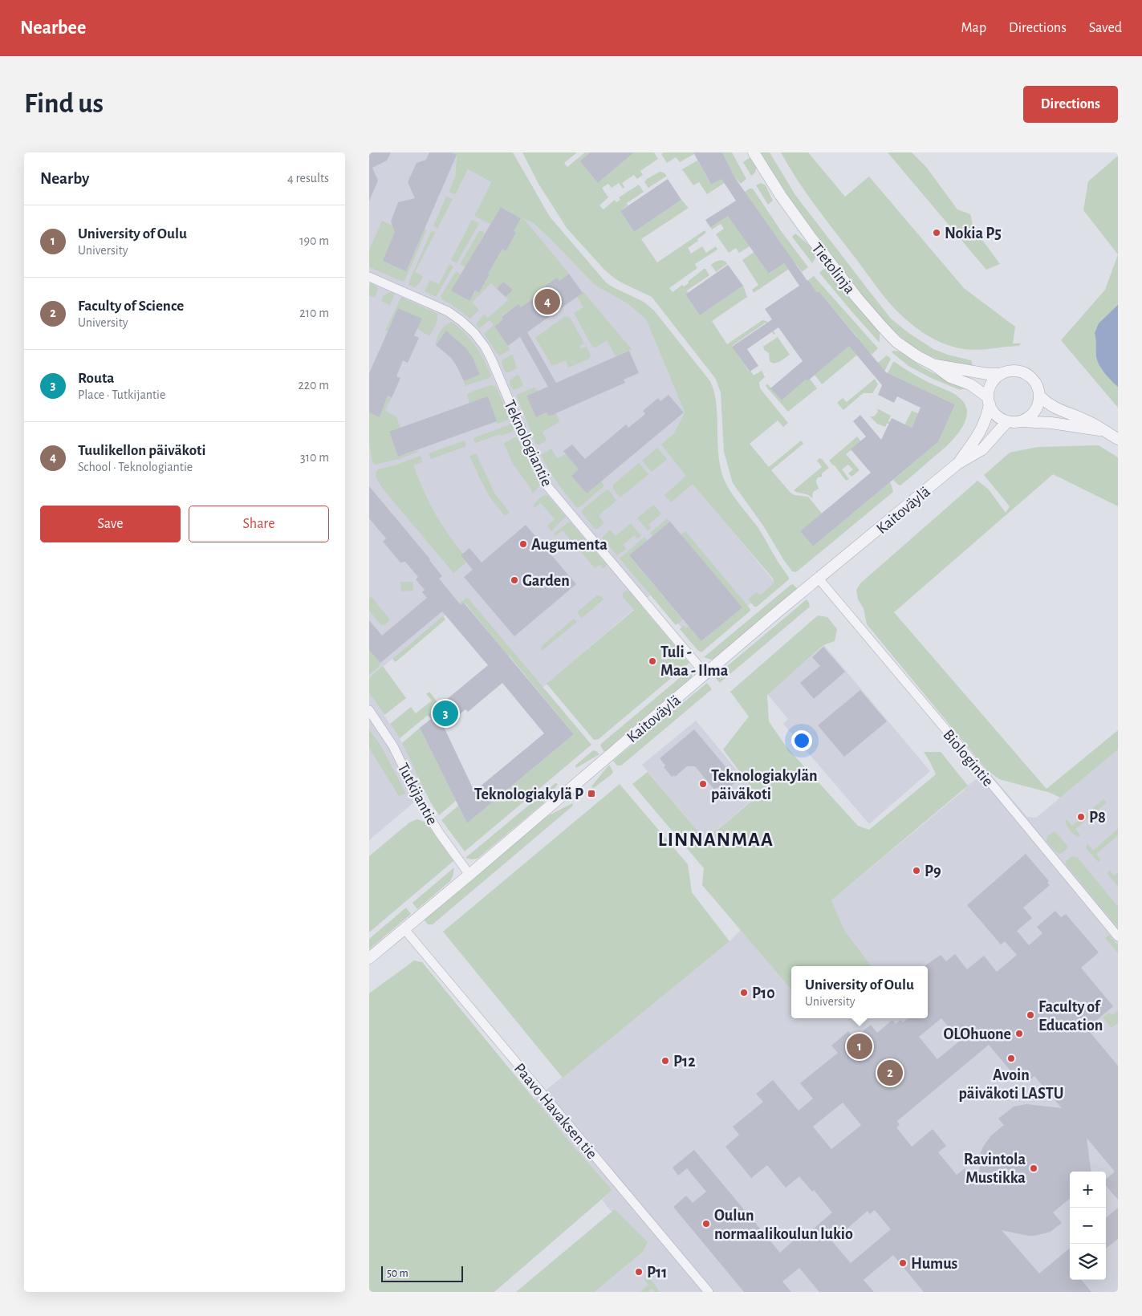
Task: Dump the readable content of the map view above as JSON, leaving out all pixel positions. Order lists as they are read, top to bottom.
{
  "streets": {
    "street": [
      "Tietolinja",
      "Teknologiantie",
      "Kaitoväylä",
      "Biologintie",
      "Tutkijantie",
      "Paavo Havaksen tie"
    ]
  },
  "crossings": [
    ["Tietolinja", "Kaitoväylä"],
    ["Teknologiantie", "Kaitoväylä"],
    ["Kaitoväylä", "Biologintie"],
    ["Kaitoväylä", "Tutkijantie"],
    ["Kaitoväylä", "Paavo Havaksen tie"]
  ],
  "districts": ["LINNANMAA"],
  "places": {
    "other": [
      "Nokia P5",
      "Augumenta",
      "Garden",
      "Tuli - Maa - Ilma",
      "Teknologiakylän päiväkoti",
      "P8",
      "P9",
      "P10",
      "Faculty of Education",
      "OLOhuone",
      "Avoin päiväkoti LASTU",
      "P12",
      "Ravintola Mustikka",
      "Oulun normaalikoulun lukio",
      "Humus",
      "P11"
    ],
    "transit": ["Teknologiakylä P"]
  },
  "scale_bar": "50 m",
  "page": {
    "header": "Nearbee",
    "nav": ["Map", "Directions", "Saved"],
    "buttons": [
      "Directions",
      ["Save", "Share"]
    ],
    "title": "Find us",
    "heading": ["Nearby", "4 results"],
    "list": [
      {
        "mark": "1",
        "name": "University of Oulu",
        "note": "University",
        "value": "190 m"
      },
      {
        "mark": "2",
        "name": "Faculty of Science",
        "note": "University",
        "value": "210 m"
      },
      {
        "mark": "3",
        "name": "Routa",
        "note": "Place · Tutkijantie",
        "value": "220 m"
      },
      {
        "mark": "4",
        "name": "Tuulikellon päiväkoti",
        "note": "School · Teknologiantie",
        "value": "310 m"
      }
    ],
    "pins": [
      "4",
      "3",
      "1",
      "2"
    ],
    "popup": ["University of Oulu", "University"],
    "map_buttons": ["+", "−"],
    "scale": "50 m"
  }
}
